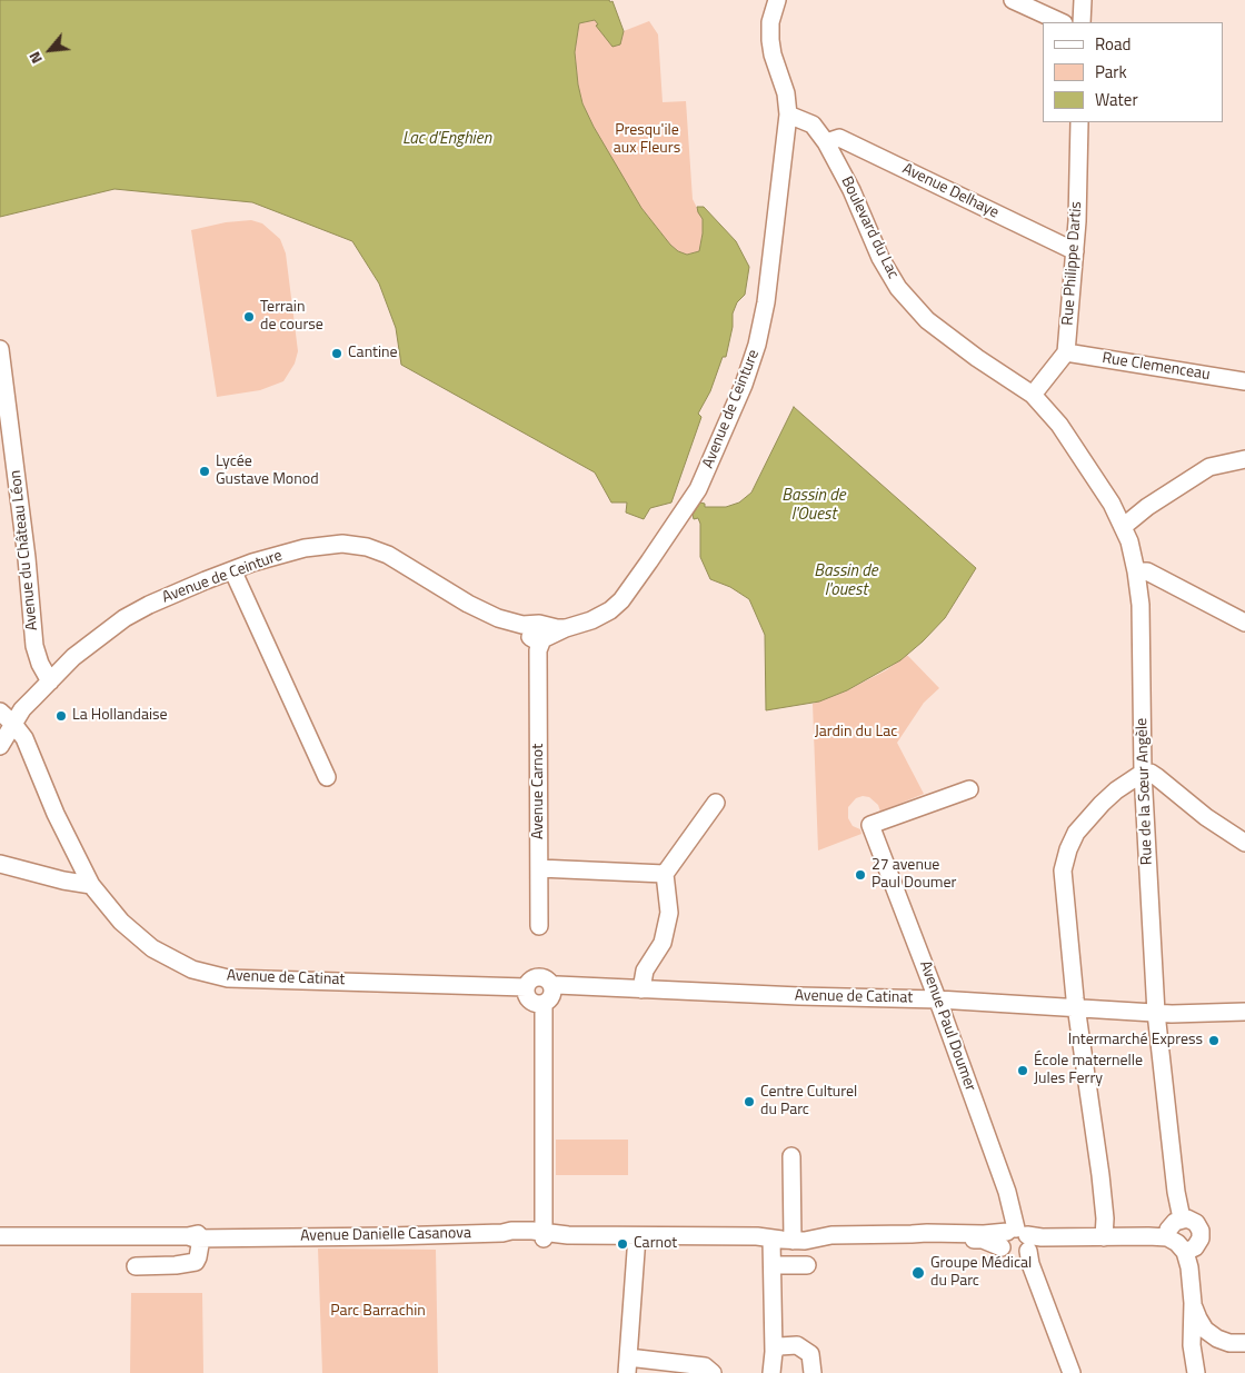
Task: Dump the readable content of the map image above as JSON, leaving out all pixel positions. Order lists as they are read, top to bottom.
{
  "streets": {
    "street": [
      "Avenue Delhaye",
      "Boulevard du Lac",
      "Rue Philippe Dartis",
      "Rue Clemenceau",
      "Avenue de Ceinture",
      "Avenue du Château Léon",
      "Avenue Carnot",
      "Rue de la Sœur Angèle",
      "Avenue de Catinat",
      "Avenue Paul Doumer",
      "Avenue Danielle Casanova"
    ]
  },
  "crossings": [
    ["Avenue Delhaye", "Boulevard du Lac"],
    ["Avenue Delhaye", "Rue Philippe Dartis"],
    ["Boulevard du Lac", "Rue de la Sœur Angèle"],
    ["Rue Philippe Dartis", "Rue Clemenceau"],
    ["Avenue de Ceinture", "Avenue du Château Léon"],
    ["Avenue de Ceinture", "Avenue Carnot"],
    ["Avenue de Ceinture", "Avenue de Catinat"],
    ["Rue de la Sœur Angèle", "Avenue de Catinat"],
    ["Rue de la Sœur Angèle", "Avenue Danielle Casanova"],
    ["Avenue de Catinat", "Avenue Paul Doumer"],
    ["Avenue Paul Doumer", "Avenue Danielle Casanova"]
  ],
  "water": ["Lac d'Enghien", "Bassin de l'Ouest", "Bassin de l'ouest"],
  "parks": ["Presqu'ile aux Fleurs", "Jardin du Lac", "Parc Barrachin"],
  "places": [
    "Terrain de course",
    "Cantine",
    "Lycée Gustave Monod",
    "La Hollandaise",
    "27 avenue Paul Doumer",
    "Intermarché Express",
    "École maternelle Jules Ferry",
    "Centre Culturel du Parc",
    "Carnot",
    "Groupe Médical du Parc"
  ],
  "legend": ["Road", "Park", "Water"],
  "north": "bottom left"
}
